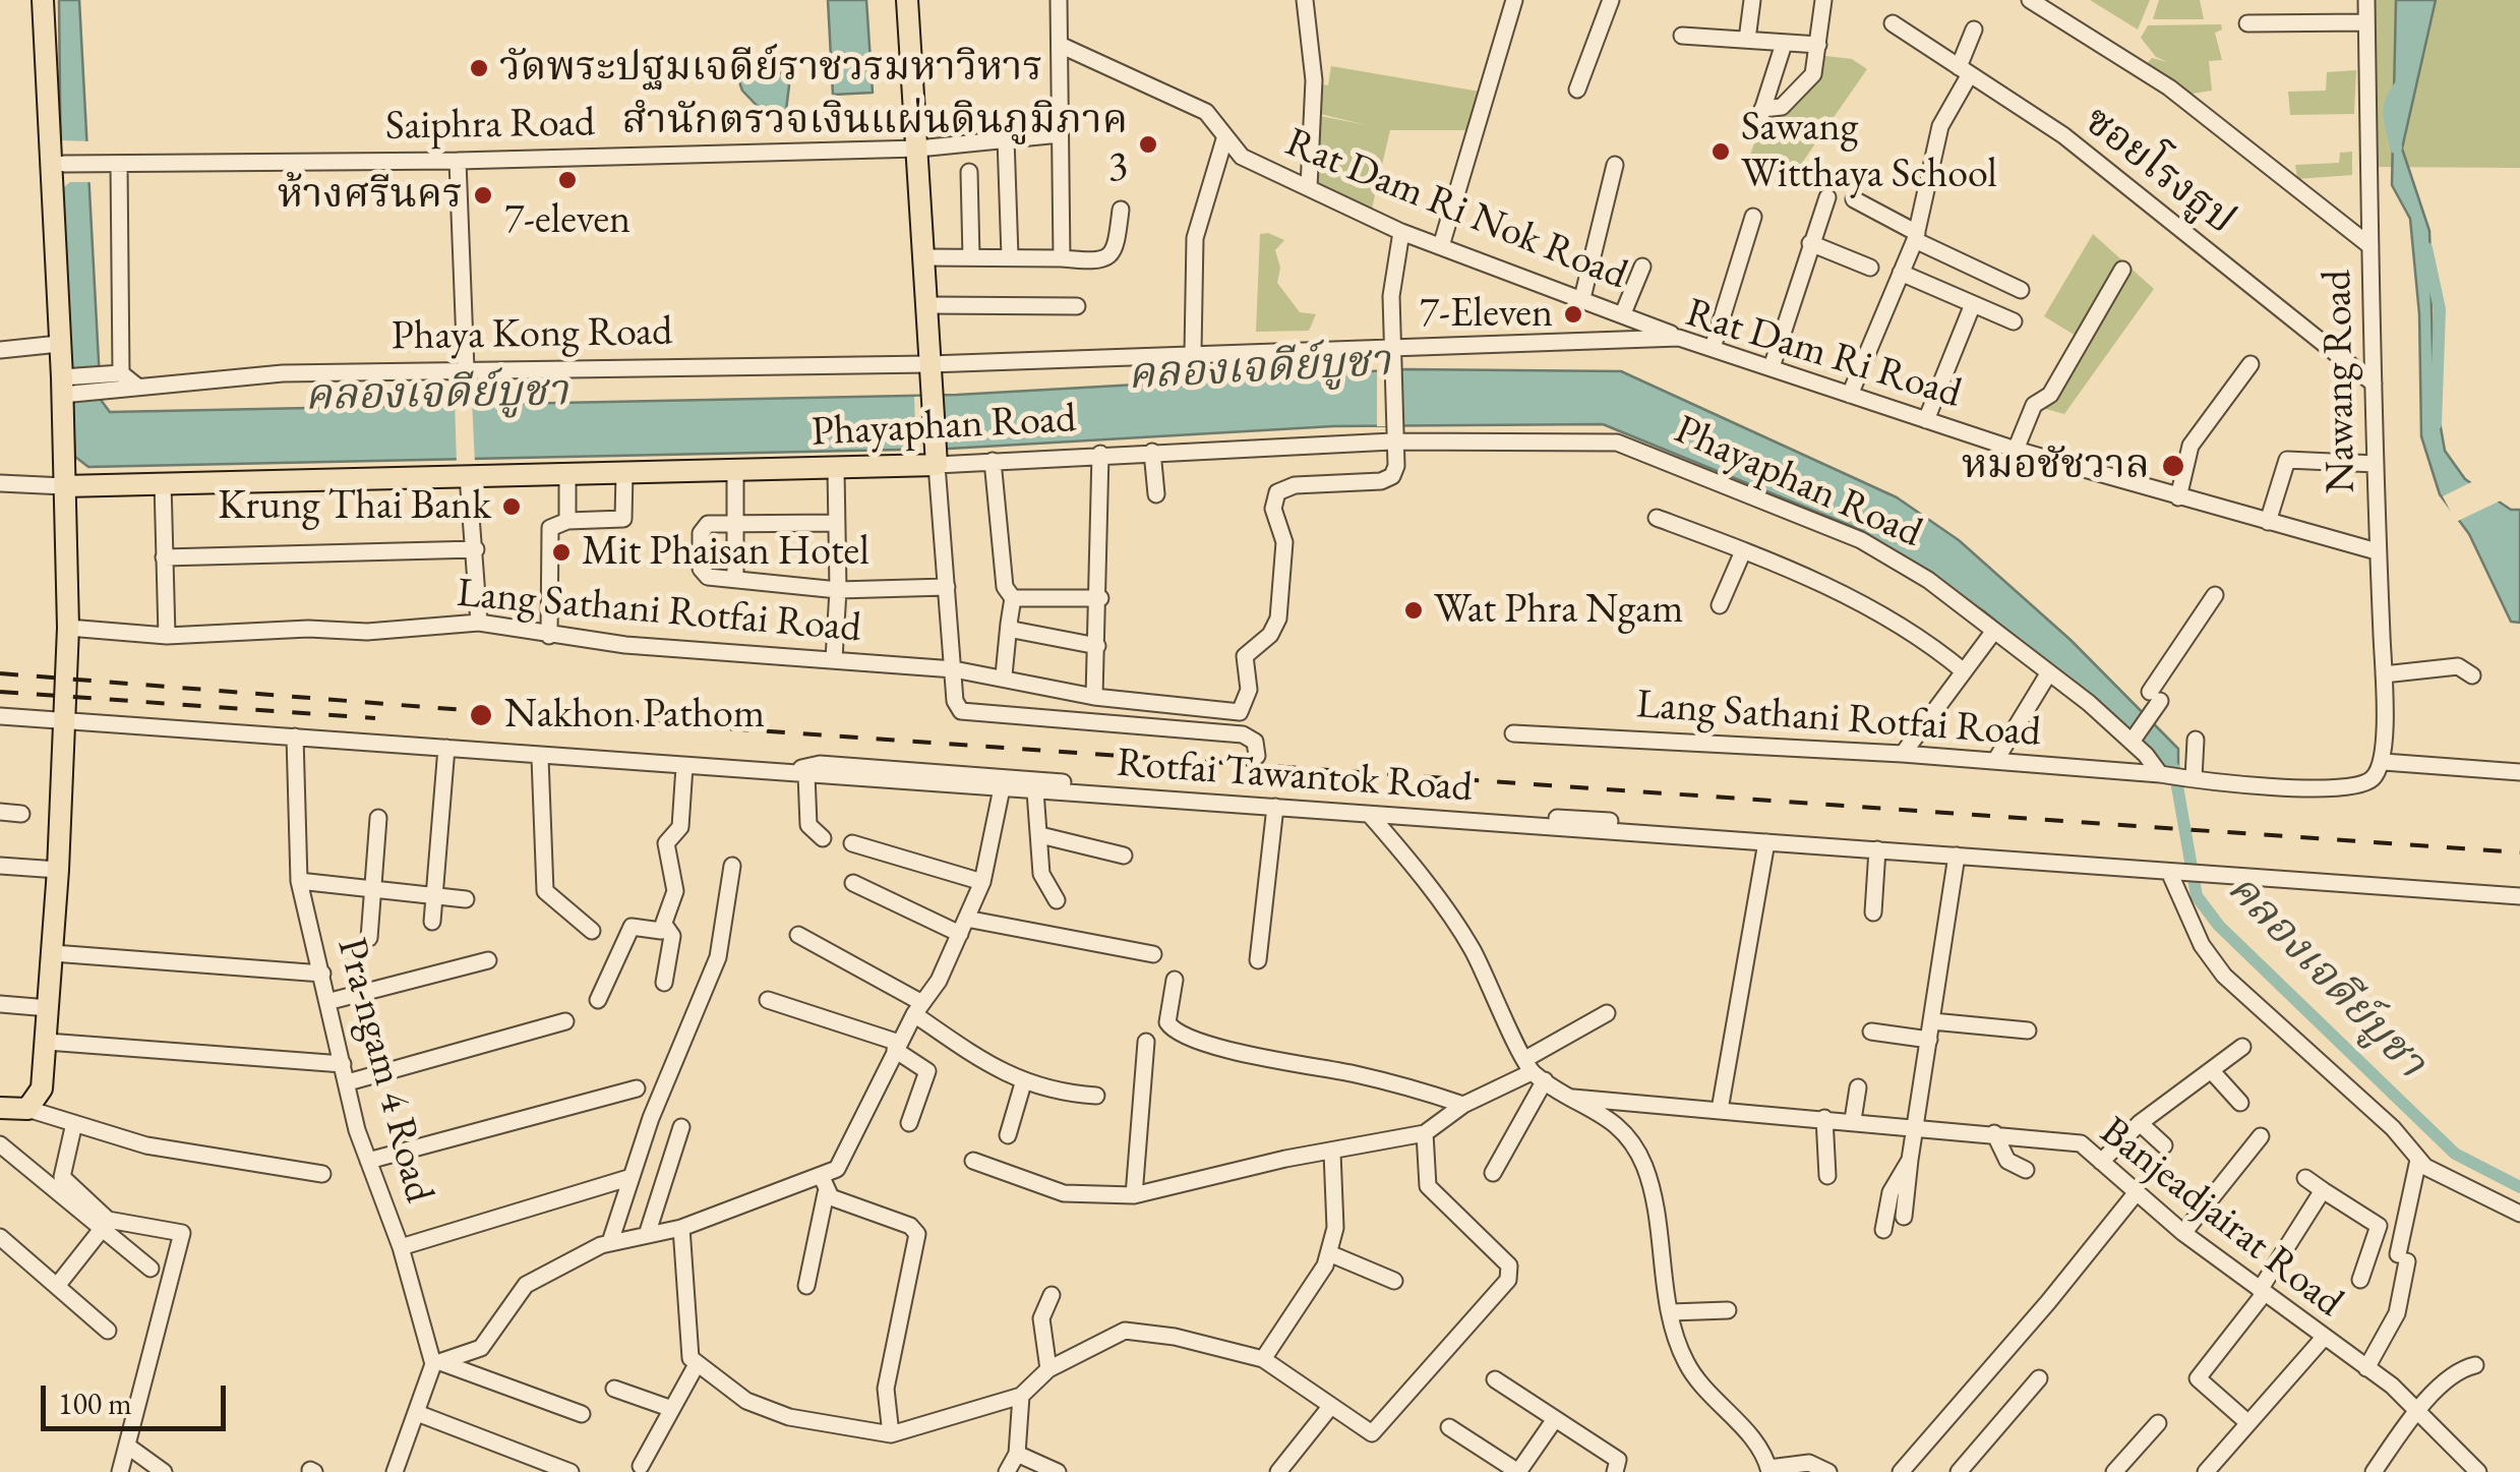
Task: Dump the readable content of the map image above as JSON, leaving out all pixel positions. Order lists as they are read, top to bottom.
{
  "streets": {
    "main road": ["Phayaphan Road"],
    "street": [
      "Saiphra Road",
      "ซอยโรงธูป",
      "Rat Dam Ri Nok Road",
      "Phaya Kong Road",
      "Rat Dam Ri Road",
      "Nawang Road",
      "Lang Sathani Rotfai Road",
      "Rotfai Tawantok Road",
      "Pra-ngam 4 Road",
      "Banjeadjairat Road"
    ]
  },
  "crossings": [
    ["ซอยโรงธูป", "Nawang Road"],
    ["Rat Dam Ri Nok Road", "Rat Dam Ri Road"],
    ["Phaya Kong Road", "Rat Dam Ri Road"],
    ["Rat Dam Ri Road", "Nawang Road"],
    ["Phayaphan Road", "Lang Sathani Rotfai Road"],
    ["Rotfai Tawantok Road", "Pra-ngam 4 Road"]
  ],
  "water": ["คลองเจดีย์บูชา"],
  "places": [
    "วัดพระปฐมเจดีย์ราชวรมหาวิหาร",
    "สำนักตรวจเงินแผ่นดินภูมิภาค 3",
    "Sawang Witthaya School",
    "7-eleven",
    "ห้างศรีนคร",
    "7-Eleven",
    "หมอชัชวาล",
    "Krung Thai Bank",
    "Mit Phaisan Hotel",
    "Wat Phra Ngam",
    "Nakhon Pathom"
  ],
  "scale_bar": "100 m"
}
